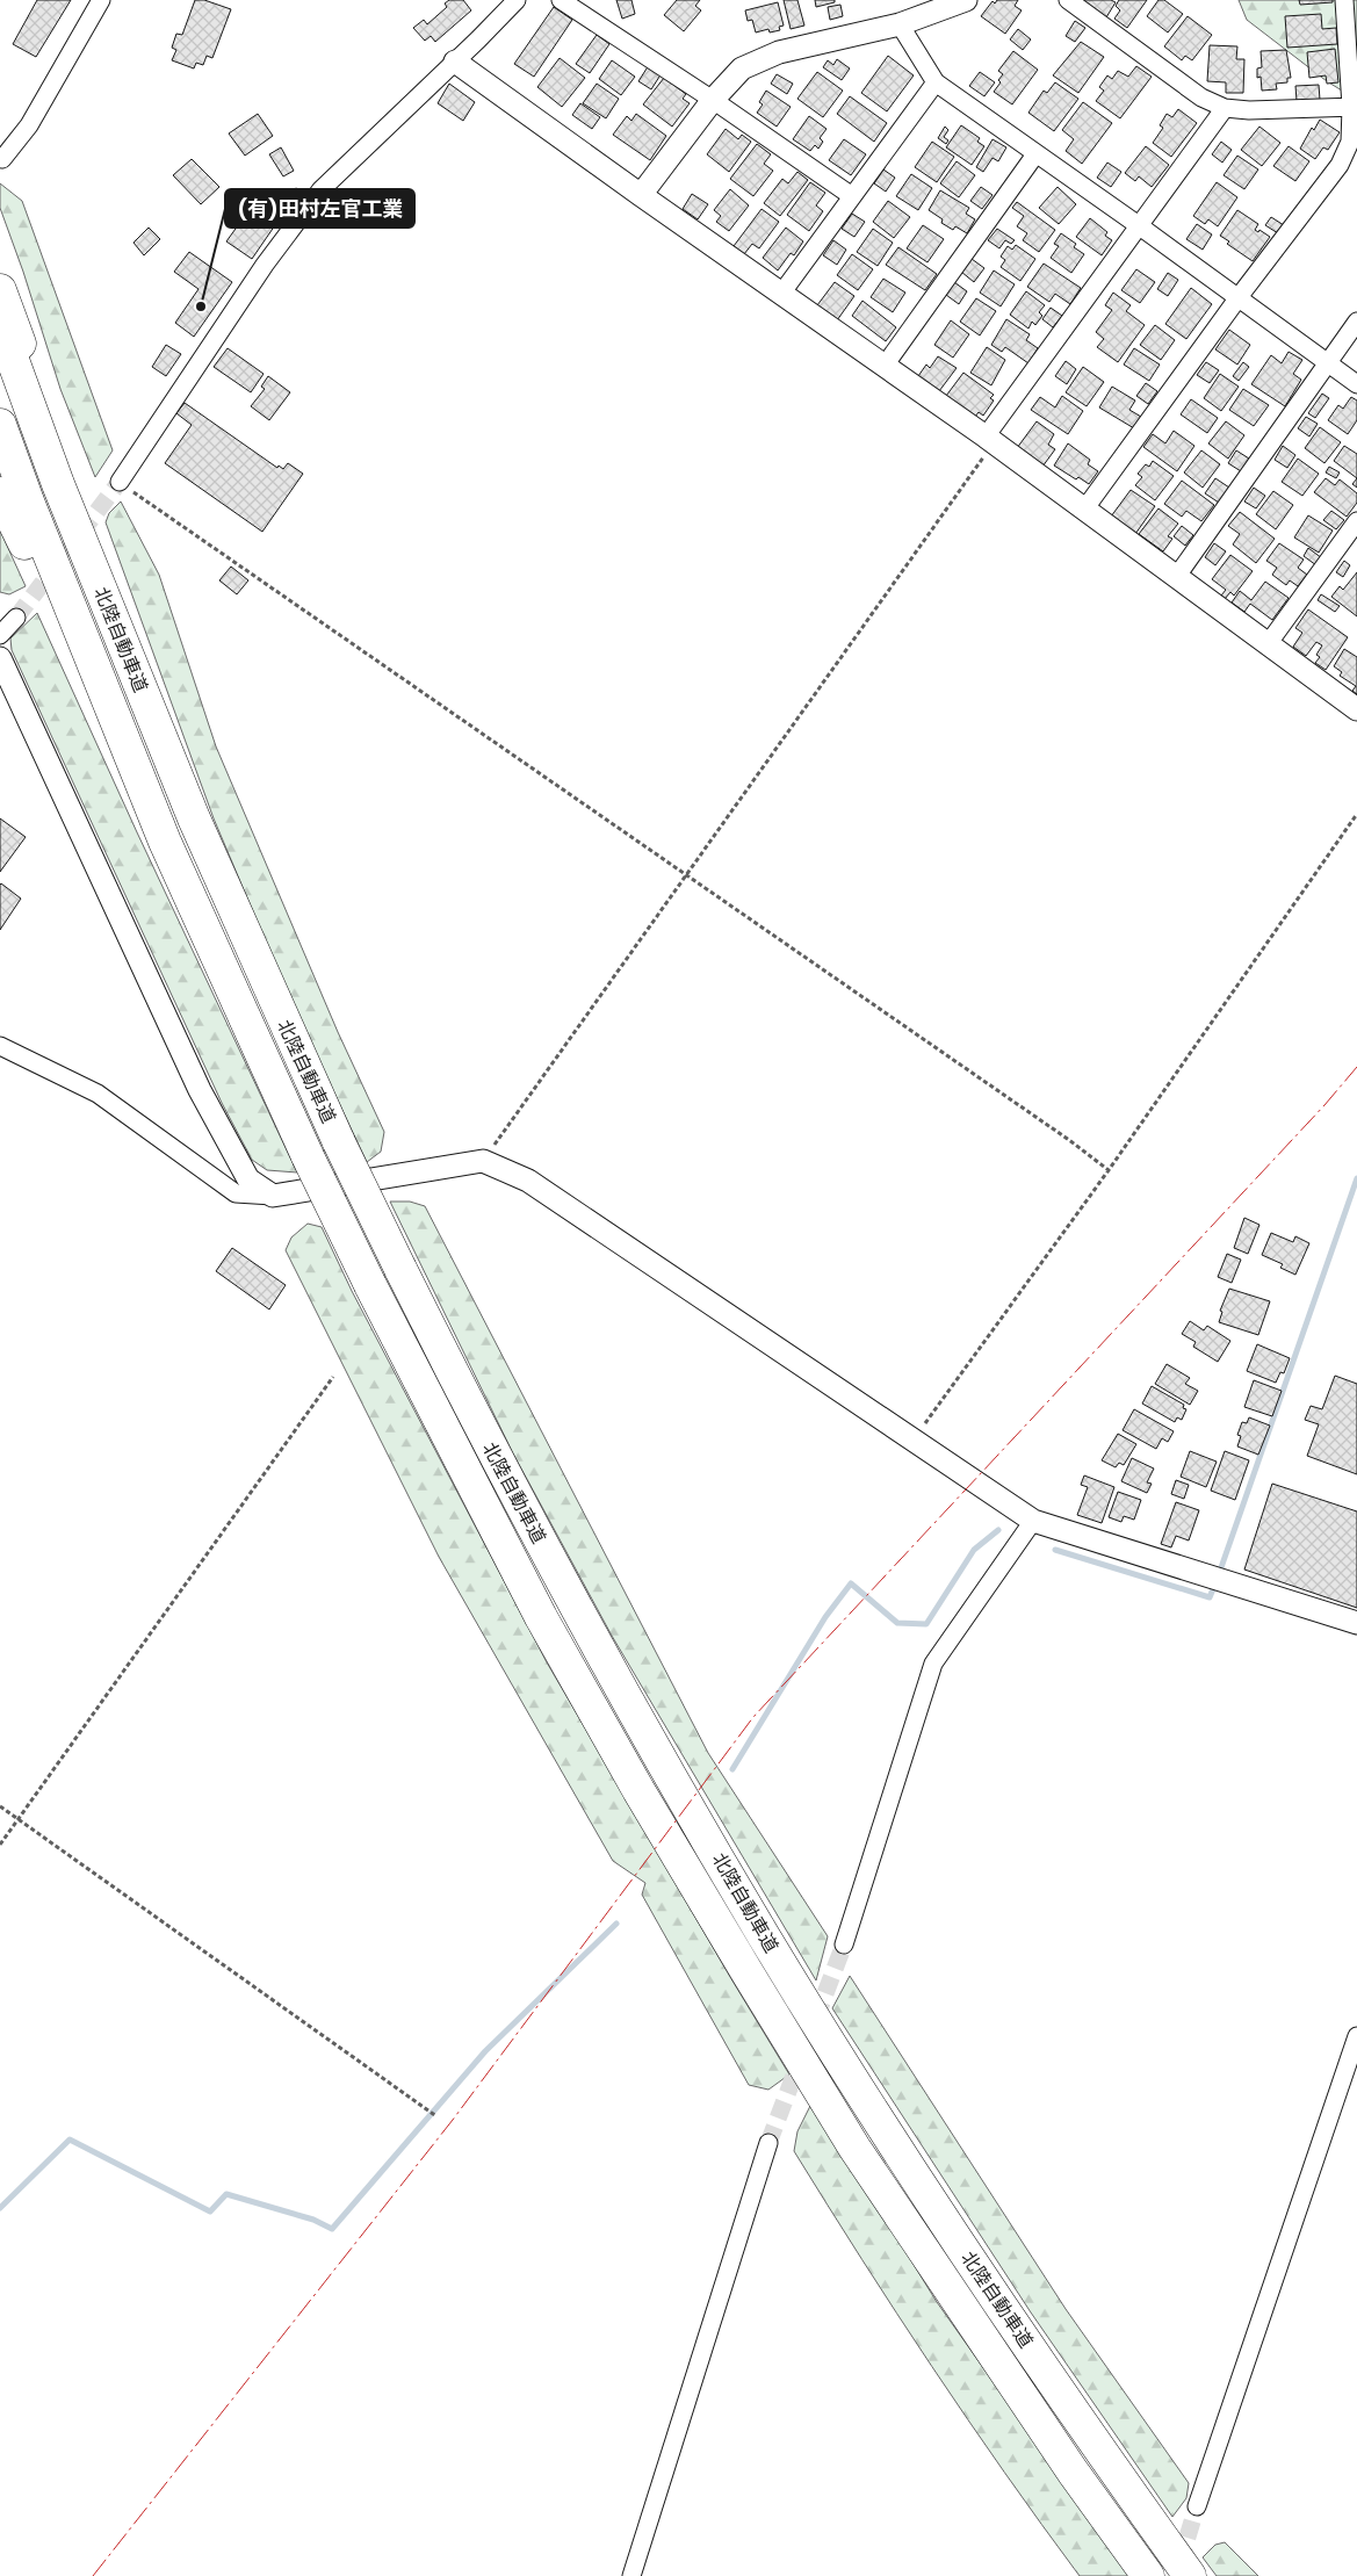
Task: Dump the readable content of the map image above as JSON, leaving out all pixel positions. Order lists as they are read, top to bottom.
{
  "streets": {
    "highway": ["北陸自動車道"]
  },
  "places": ["(有)田村左官工業"]
}
